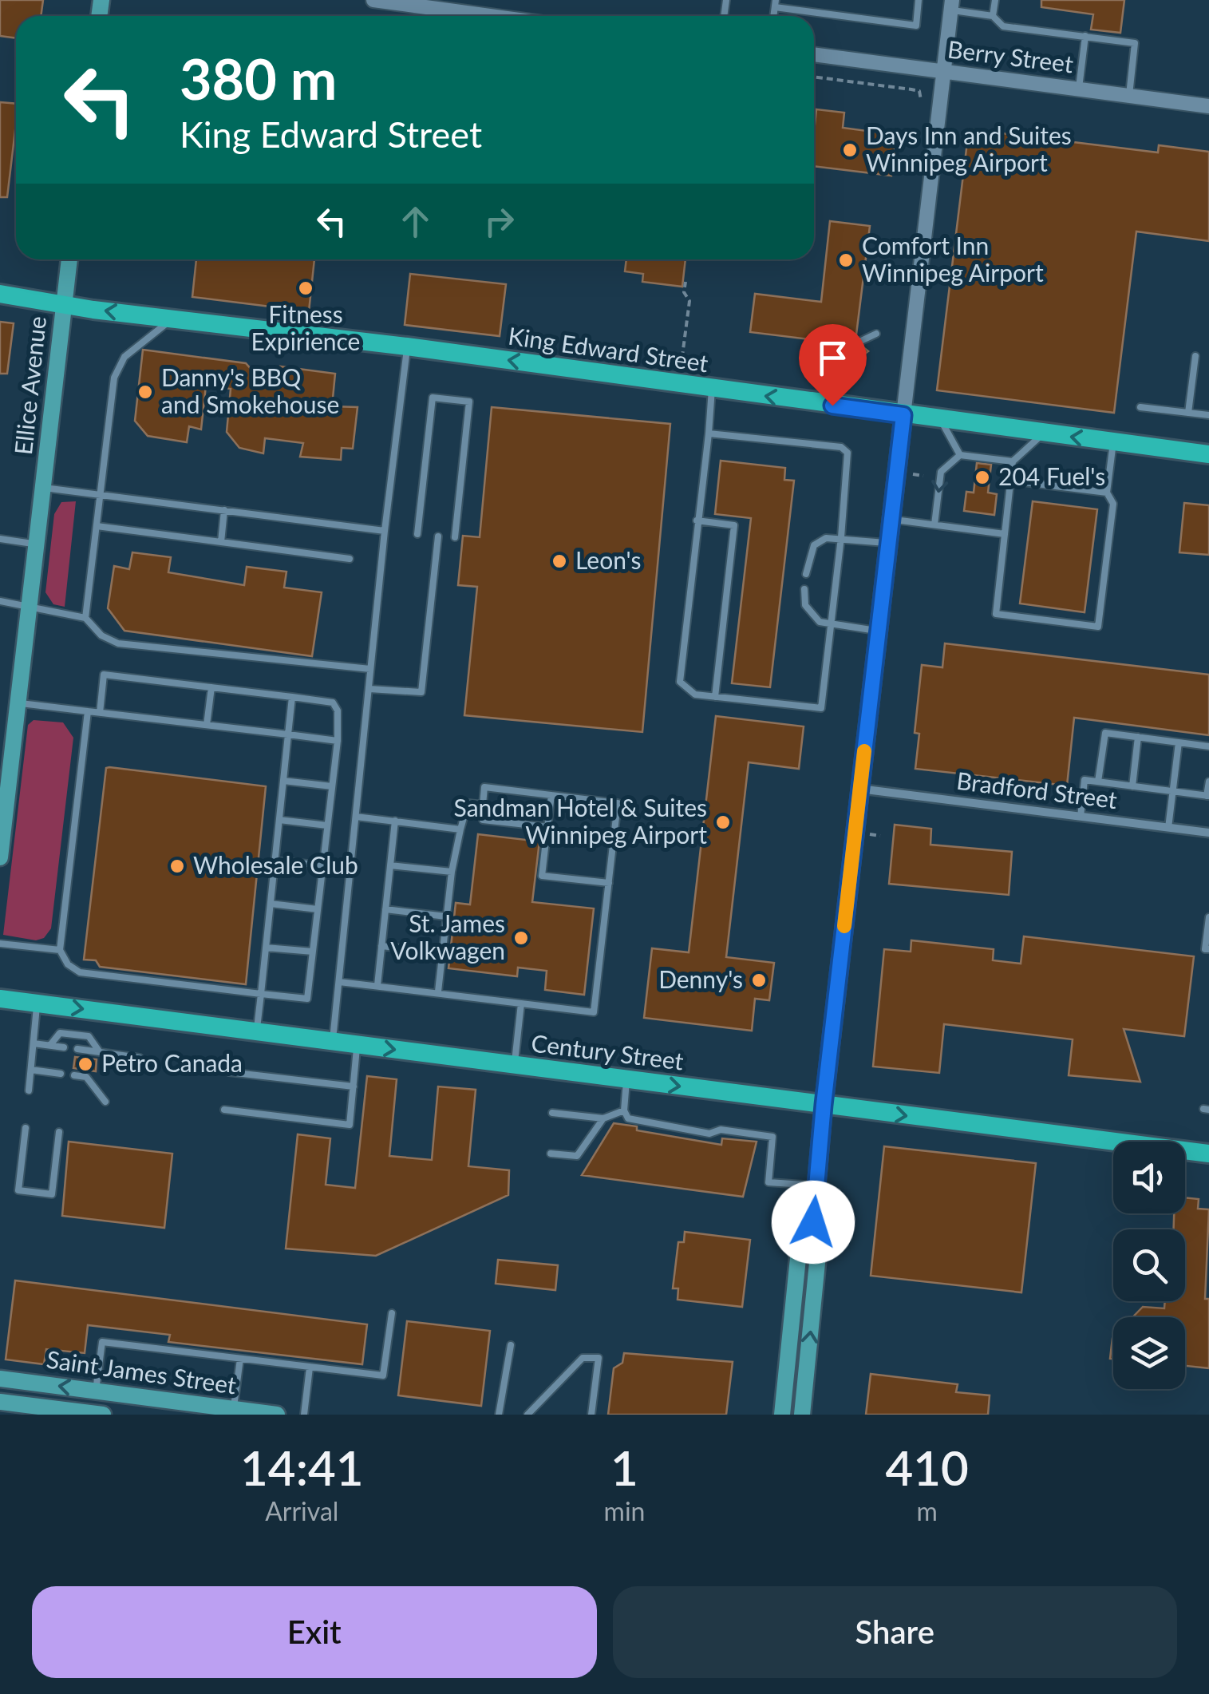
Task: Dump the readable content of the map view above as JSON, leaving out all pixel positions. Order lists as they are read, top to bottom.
{
  "streets": {
    "main road": [
      "King Edward Street",
      "Ellice Avenue",
      "Century Street",
      "Saint James Street"
    ],
    "street": ["Berry Street", "Bradford Street"]
  },
  "crossings": [
    ["King Edward Street", "Ellice Avenue"]
  ],
  "one_way": ["King Edward Street", "Century Street"],
  "places": [
    "Days Inn and Suites Winnipeg Airport",
    "Comfort Inn Winnipeg Airport",
    "Fitness Expirience",
    "Danny's BBQ and Smokehouse",
    "204 Fuel's",
    "Leon's",
    "Sandman Hotel & Suites Winnipeg Airport",
    "Wholesale Club",
    "St. James Volkwagen",
    "Denny's",
    "Petro Canada"
  ],
  "page": {
    "turn": ["380 m", "King Edward Street"],
    "eta": [
      "14:41",
      "Arrival",
      "1",
      "min",
      "410",
      "m"
    ],
    "buttons": ["Exit", "Share"]
  }
}
